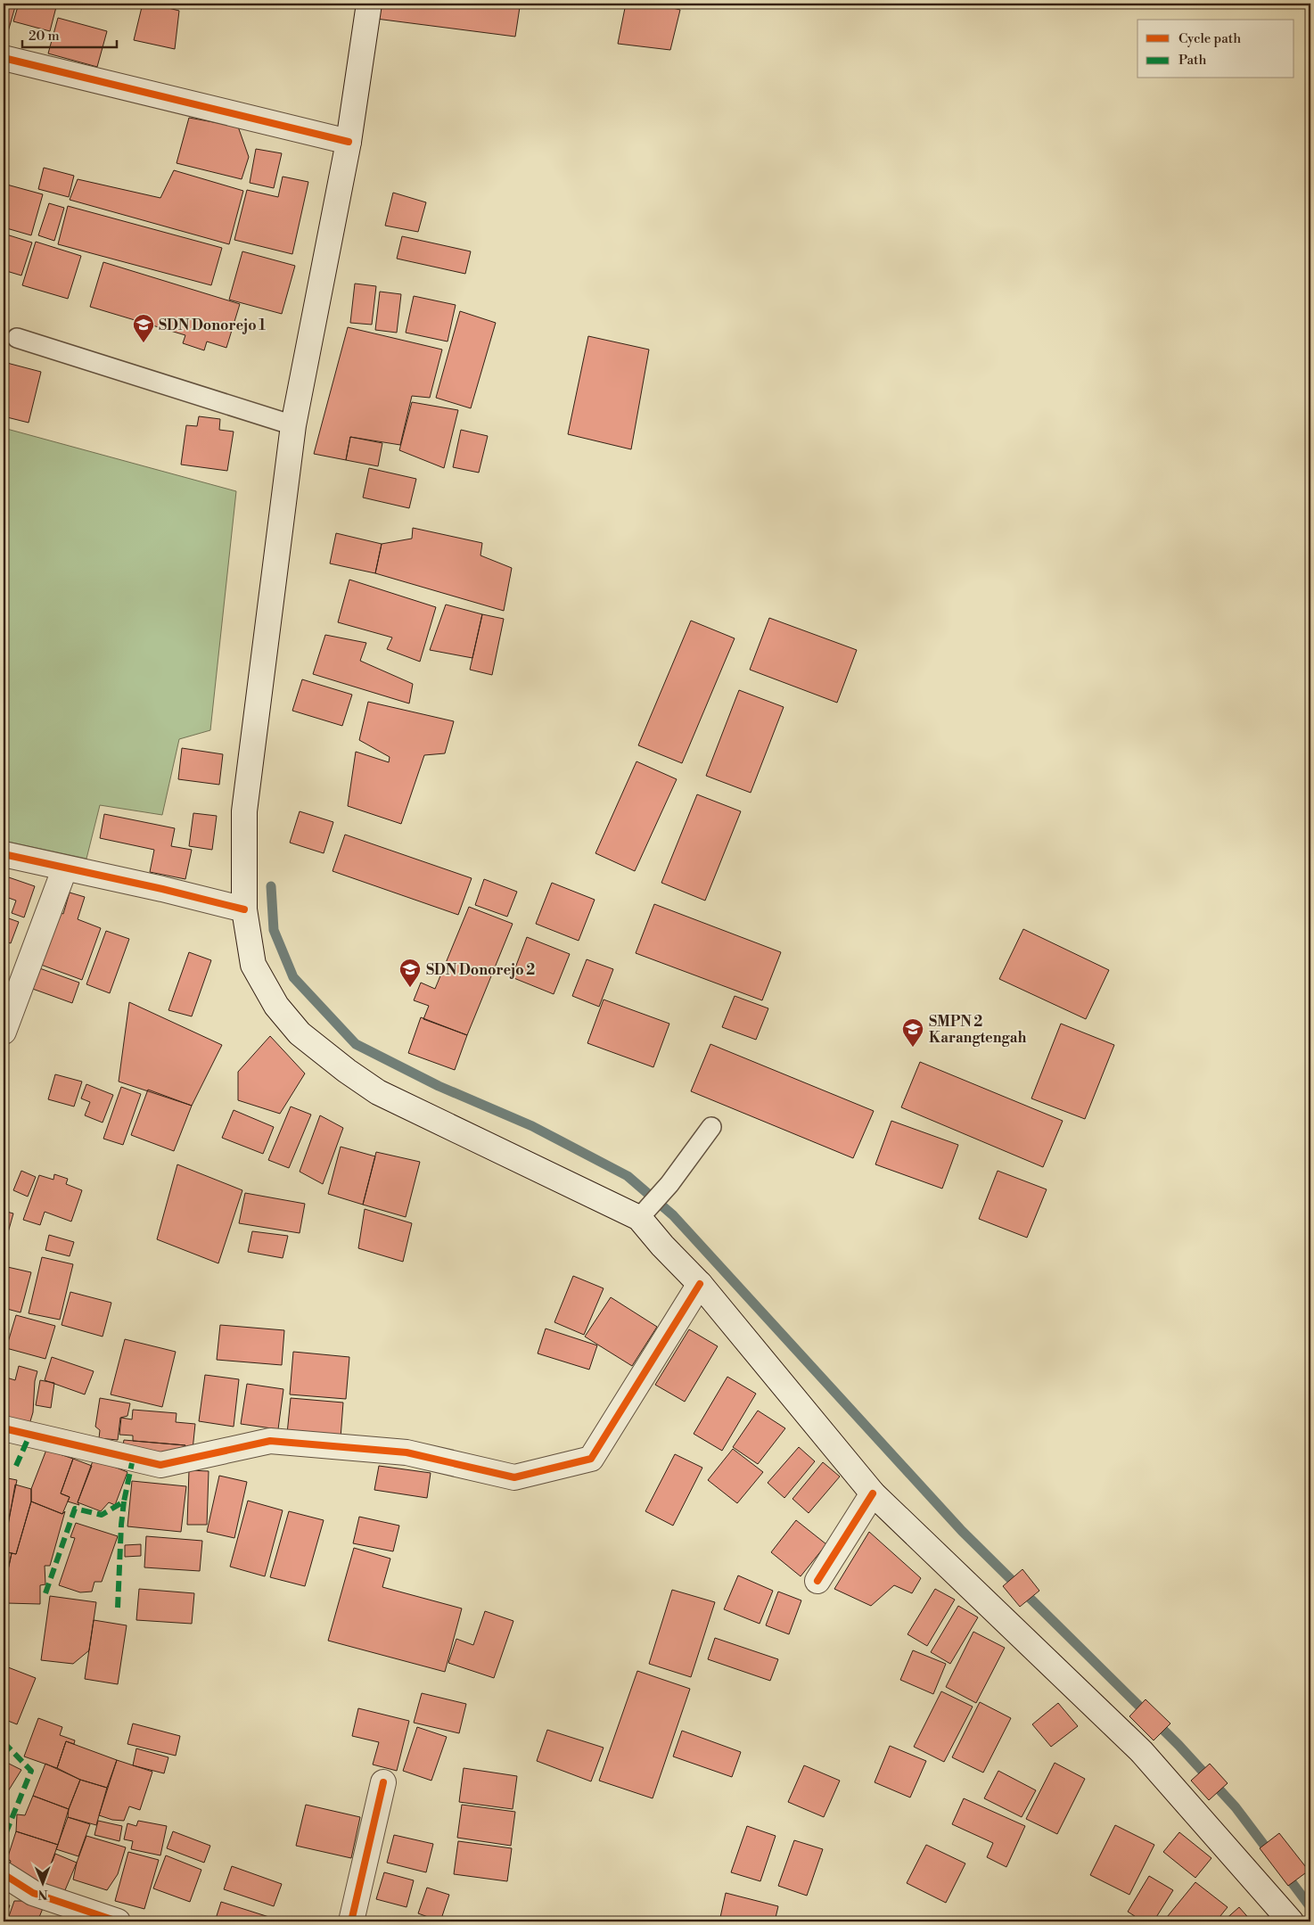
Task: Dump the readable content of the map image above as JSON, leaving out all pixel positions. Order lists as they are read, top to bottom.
{
  "places": {
    "school or university": ["SDN Donorejo 1", "SDN Donorejo 2", "SMPN 2 Karangtengah"]
  },
  "legend": ["Cycle path", "Path"],
  "scale_bar": "20 m",
  "north": "bottom"
}
